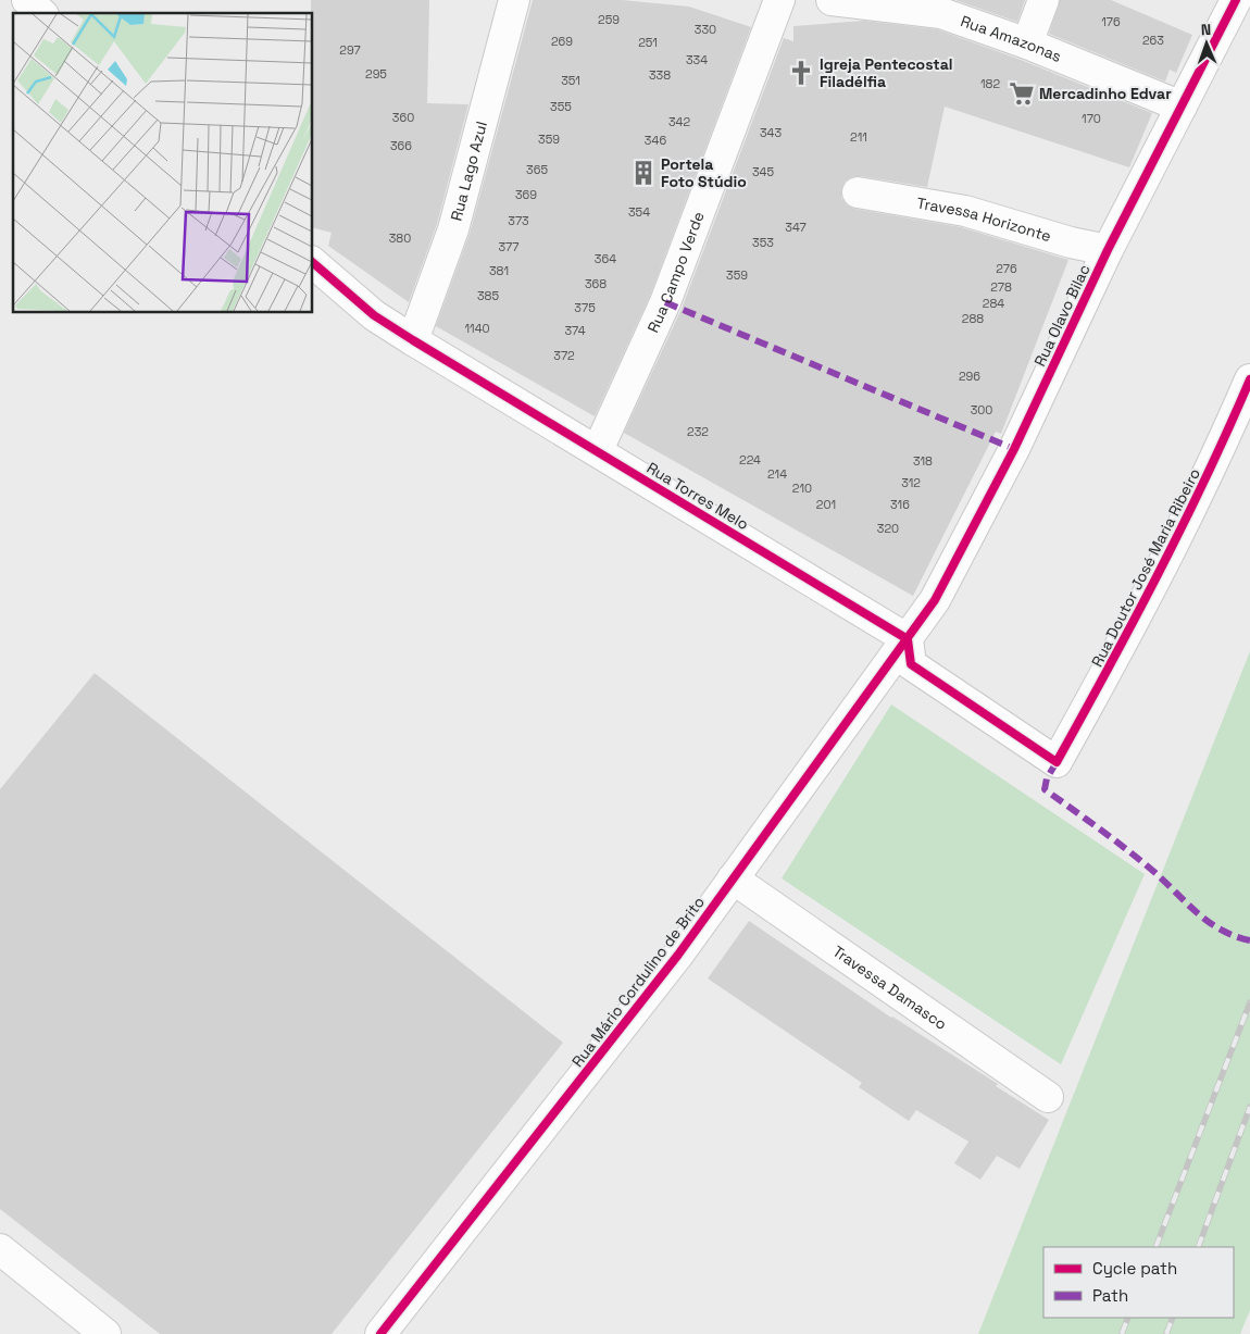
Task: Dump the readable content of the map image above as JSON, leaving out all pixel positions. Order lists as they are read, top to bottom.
{
  "streets": {
    "street": [
      "Rua Amazonas",
      "Rua Lago Azul",
      "Travessa Horizonte",
      "Rua Campo Verde",
      "Rua Olavo Bilac",
      "Rua Torres Melo",
      "Rua Doutor José Maria Ribeiro",
      "Rua Mário Cordulino de Brito",
      "Travessa Damasco"
    ]
  },
  "crossings": [
    ["Rua Amazonas", "Rua Olavo Bilac"],
    ["Rua Lago Azul", "Rua Torres Melo"],
    ["Travessa Horizonte", "Rua Olavo Bilac"],
    ["Rua Campo Verde", "Rua Torres Melo"],
    ["Rua Olavo Bilac", "Rua Torres Melo"],
    ["Rua Olavo Bilac", "Rua Doutor José Maria Ribeiro"],
    ["Rua Olavo Bilac", "Rua Mário Cordulino de Brito"],
    ["Rua Torres Melo", "Rua Doutor José Maria Ribeiro"],
    ["Rua Torres Melo", "Rua Mário Cordulino de Brito"],
    ["Rua Doutor José Maria Ribeiro", "Rua Mário Cordulino de Brito"],
    ["Rua Mário Cordulino de Brito", "Travessa Damasco"]
  ],
  "places": {
    "church": ["Igreja Pentecostal Filadélfia"],
    "supermarket": ["Mercadinho Edvar"],
    "building": ["Portela Foto Stúdio"]
  },
  "house_numbers": [
    "259",
    "176",
    "330",
    "263",
    "269",
    "251",
    "297",
    "334",
    "295",
    "338",
    "351",
    "182",
    "355",
    "360",
    "170",
    "342",
    "343",
    "211",
    "359",
    "346",
    "366",
    "365",
    "345",
    "369",
    "354",
    "373",
    "347",
    "380",
    "353",
    "377",
    "364",
    "276",
    "381",
    "359",
    "368",
    "278",
    "385",
    "284",
    "375",
    "288",
    "1140",
    "374",
    "372",
    "296",
    "300",
    "232",
    "224",
    "318",
    "214",
    "312",
    "210",
    "201",
    "316",
    "320"
  ],
  "legend": ["Cycle path", "Path"],
  "north": "top"
}
